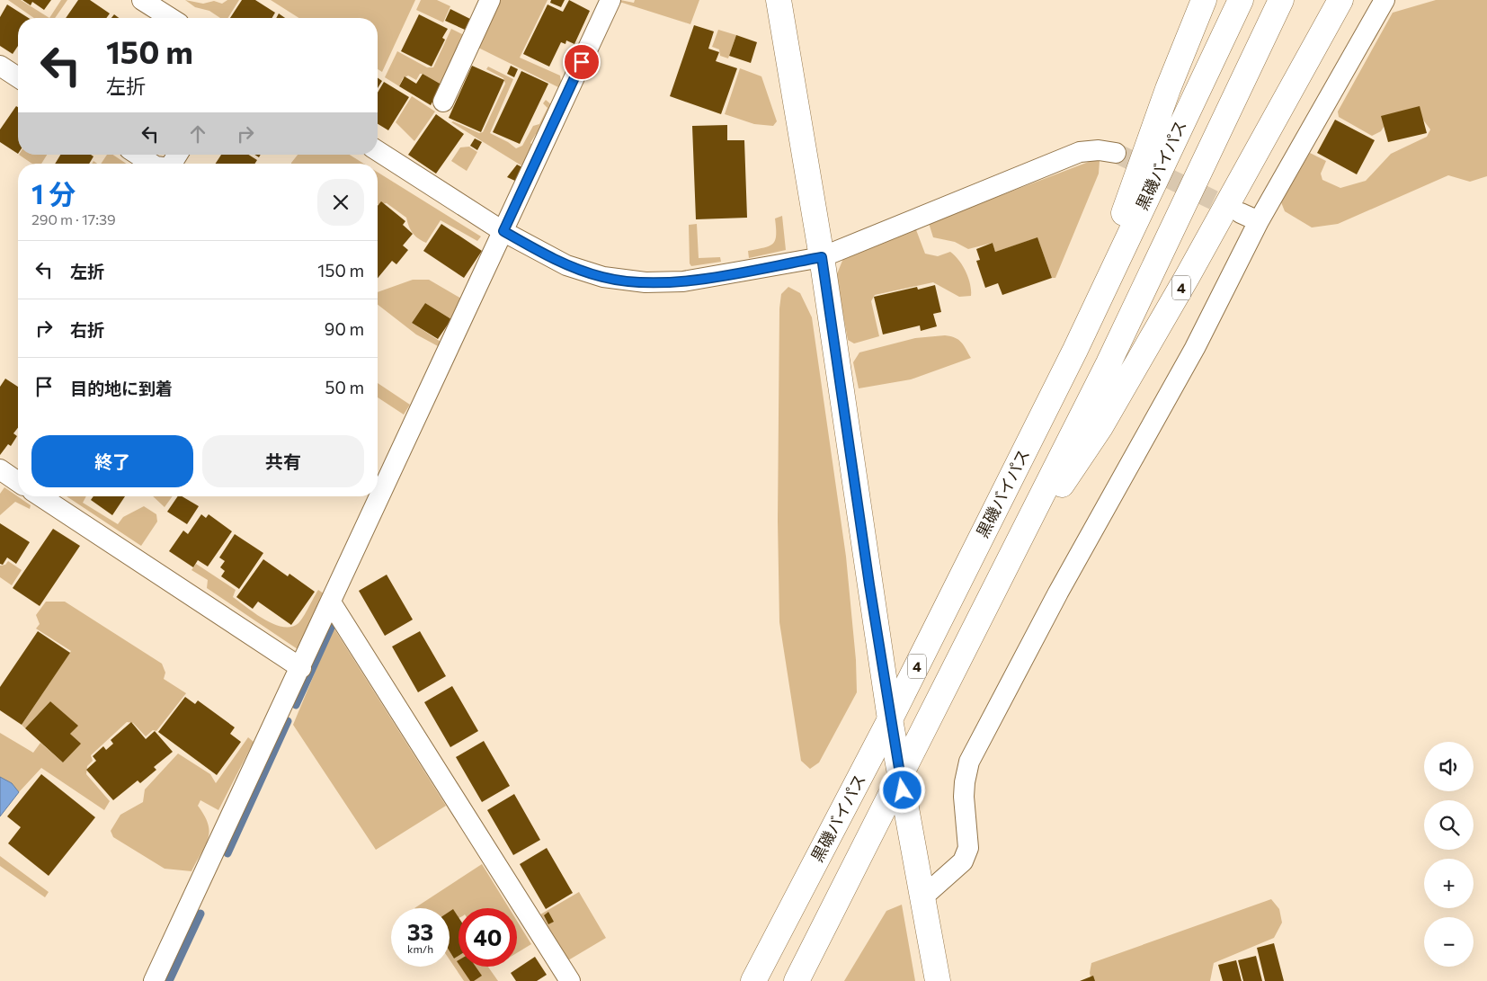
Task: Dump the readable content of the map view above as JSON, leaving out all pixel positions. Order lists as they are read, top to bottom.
{
  "streets": {
    "main road": ["黒磯バイパス", "4"]
  },
  "crossings": [
    ["黒磯バイパス", "4"]
  ],
  "page": {
    "turn": ["150 m", "左折"],
    "heading": ["1 分", "290 m · 17:39"],
    "list": [
      {
        "name": "左折",
        "value": "150 m"
      },
      {
        "name": "右折",
        "value": "90 m"
      },
      {
        "name": "目的地に到着",
        "value": "50 m"
      }
    ],
    "buttons": ["終了", "共有"],
    "map_buttons": ["+", "−"],
    "speed": "33 km/h",
    "limit": "40"
  }
}
